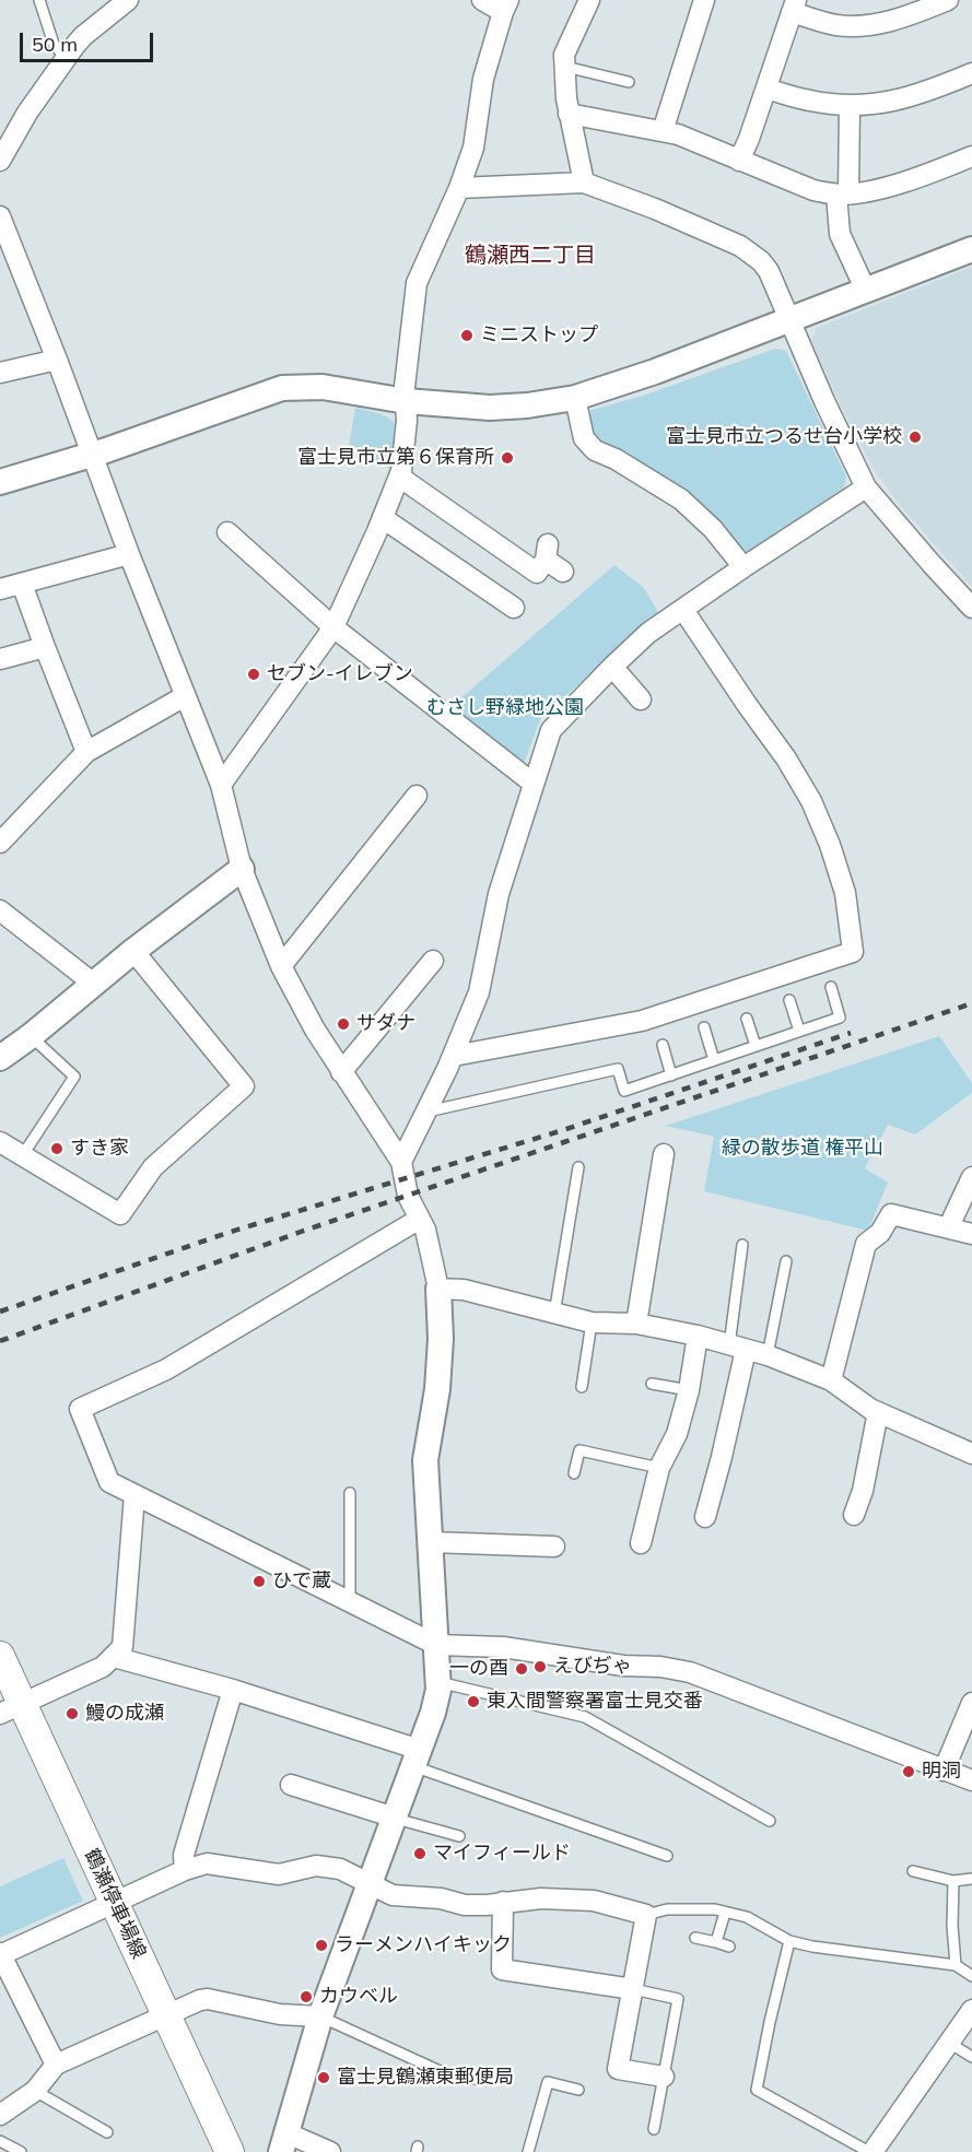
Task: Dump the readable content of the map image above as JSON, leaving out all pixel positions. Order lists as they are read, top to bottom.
{
  "streets": {
    "main road": ["鶴瀬停車場線"]
  },
  "districts": ["鶴瀬西二丁目"],
  "parks": ["むさし野緑地公園", "緑の散歩道 権平山"],
  "places": [
    "ミニストップ",
    "富士見市立つるせ台小学校",
    "富士見市立第６保育所",
    "セブン-イレブン",
    "サダナ",
    "すき家",
    "ひで蔵",
    "えびぢゃ",
    "一の酉",
    "東入間警察署富士見交番",
    "鰻の成瀬",
    "明洞",
    "マイフィールド",
    "ラーメンハイキック",
    "カウベル",
    "富士見鶴瀬東郵便局"
  ],
  "scale_bar": "50 m"
}
